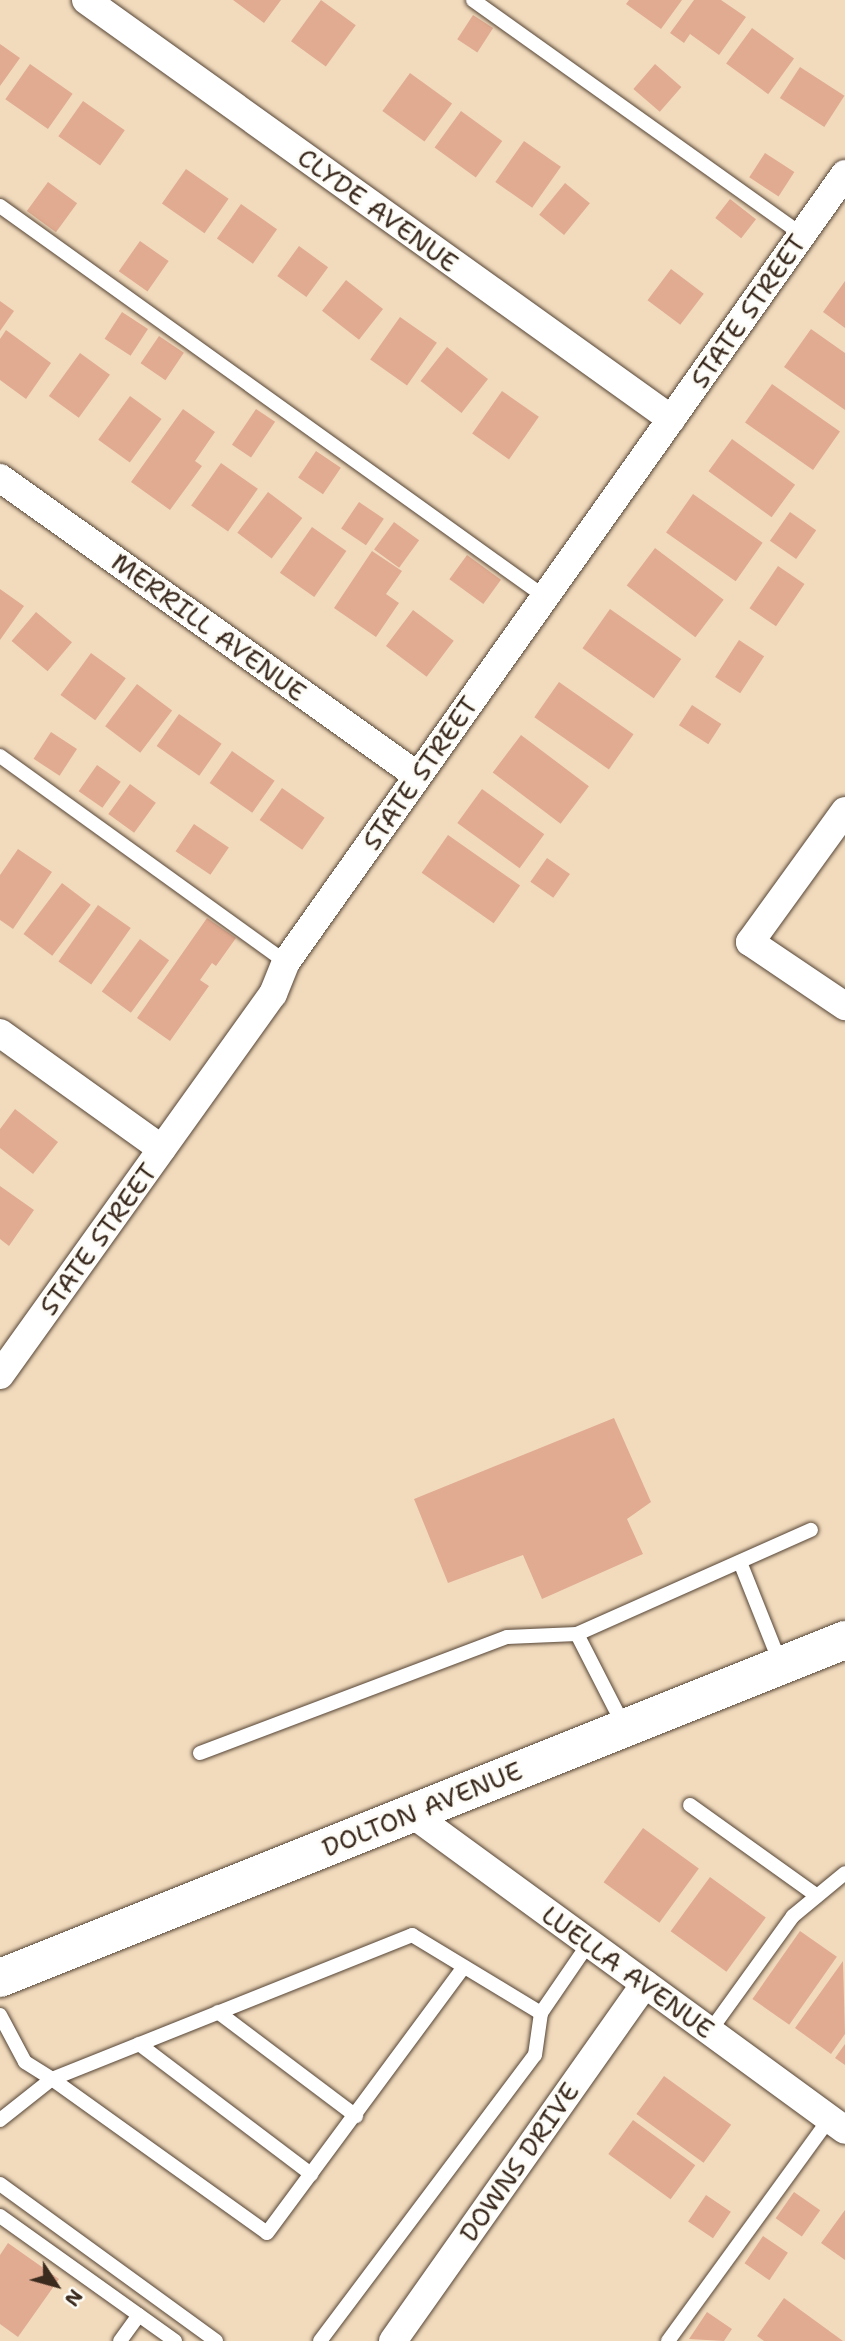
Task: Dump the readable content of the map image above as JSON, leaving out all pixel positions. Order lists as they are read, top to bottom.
{
  "streets": {
    "street": [
      "CLYDE AVENUE",
      "STATE STREET",
      "MERRILL AVENUE",
      "DOLTON AVENUE",
      "LUELLA AVENUE",
      "DOWNS DRIVE"
    ]
  },
  "crossings": [
    ["CLYDE AVENUE", "STATE STREET"],
    ["STATE STREET", "MERRILL AVENUE"],
    ["DOLTON AVENUE", "LUELLA AVENUE"],
    ["LUELLA AVENUE", "DOWNS DRIVE"]
  ],
  "north": "bottom right"
}
